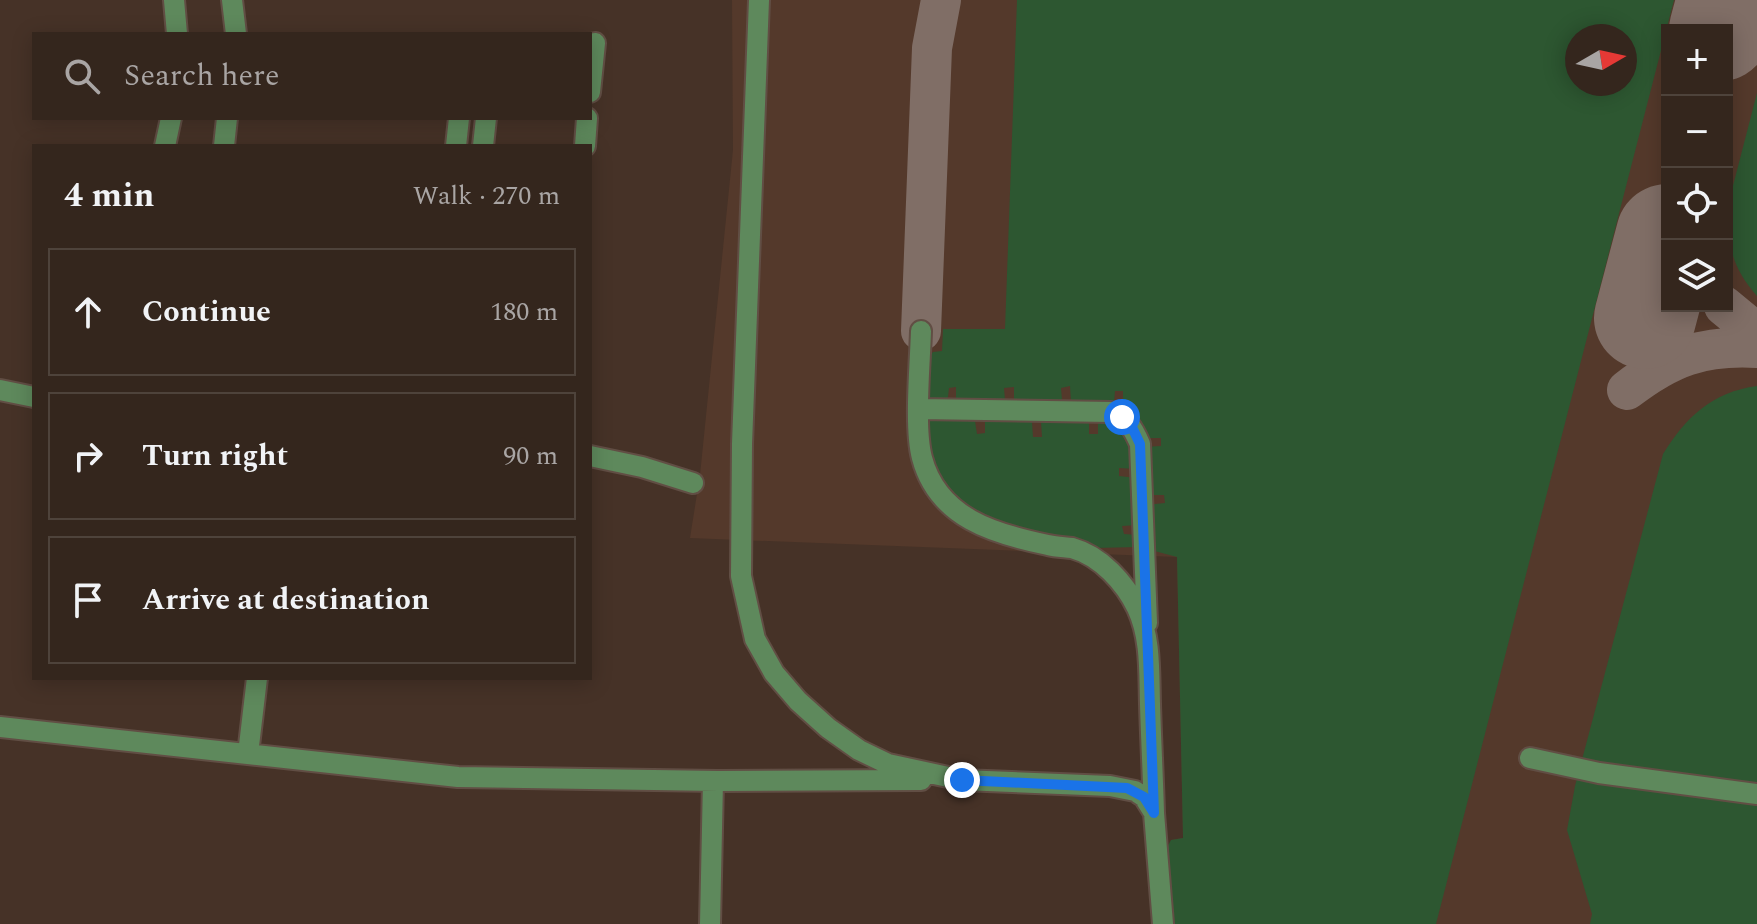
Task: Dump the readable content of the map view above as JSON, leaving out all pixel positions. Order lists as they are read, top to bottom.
{
  "north": "right",
  "page": {
    "map_buttons": ["+", "−"],
    "search": "Search here",
    "heading": ["4 min", "Walk · 270 m"],
    "list": [
      ["Continue", "180 m"],
      ["Turn right", "90 m"],
      "Arrive at destination"
    ]
  }
}
